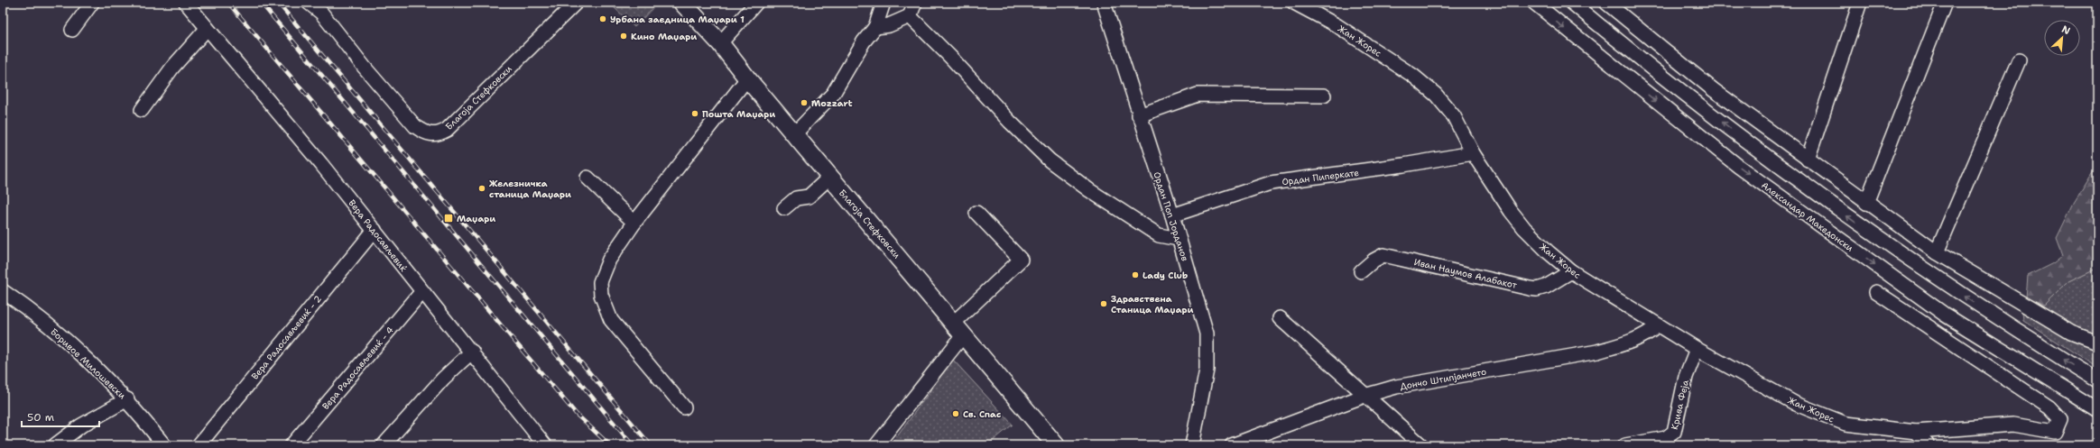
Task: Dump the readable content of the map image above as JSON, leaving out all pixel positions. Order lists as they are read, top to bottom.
{
  "streets": {
    "main road": ["Благоја Стефковски"],
    "street": [
      "Жан Жорес",
      "Ордан Пиперкате",
      "Ордан Поп Јорданов",
      "Александар Македонски",
      "Вера Радосављевиќ",
      "Иван Наумов Алабакот",
      "Вера Радосављевиќ - 2",
      "Боривое Милошевски",
      "Вера Радосављевиќ - 4",
      "Дончо Штипјанчето",
      "Крива Феја"
    ]
  },
  "crossings": [
    ["Жан Жорес", "Ордан Пиперкате"],
    ["Жан Жорес", "Иван Наумов Алабакот"],
    ["Жан Жорес", "Дончо Штипјанчето"],
    ["Жан Жорес", "Крива Феја"],
    ["Ордан Пиперкате", "Ордан Поп Јорданов"],
    ["Вера Радосављевиќ", "Вера Радосављевиќ - 2"],
    ["Вера Радосављевиќ", "Вера Радосављевиќ - 4"]
  ],
  "places": {
    "other": [
      "Урбана заедница Маџари 1",
      "Кино Маџари",
      "Mozzart",
      "Пошта Маџари",
      "Железничка станица Маџари",
      "Lady Club",
      "Здравствена Станица Маџари",
      "Св. Спас"
    ],
    "transit": ["Маџари"]
  },
  "scale_bar": "50 m",
  "north": "top right"
}
